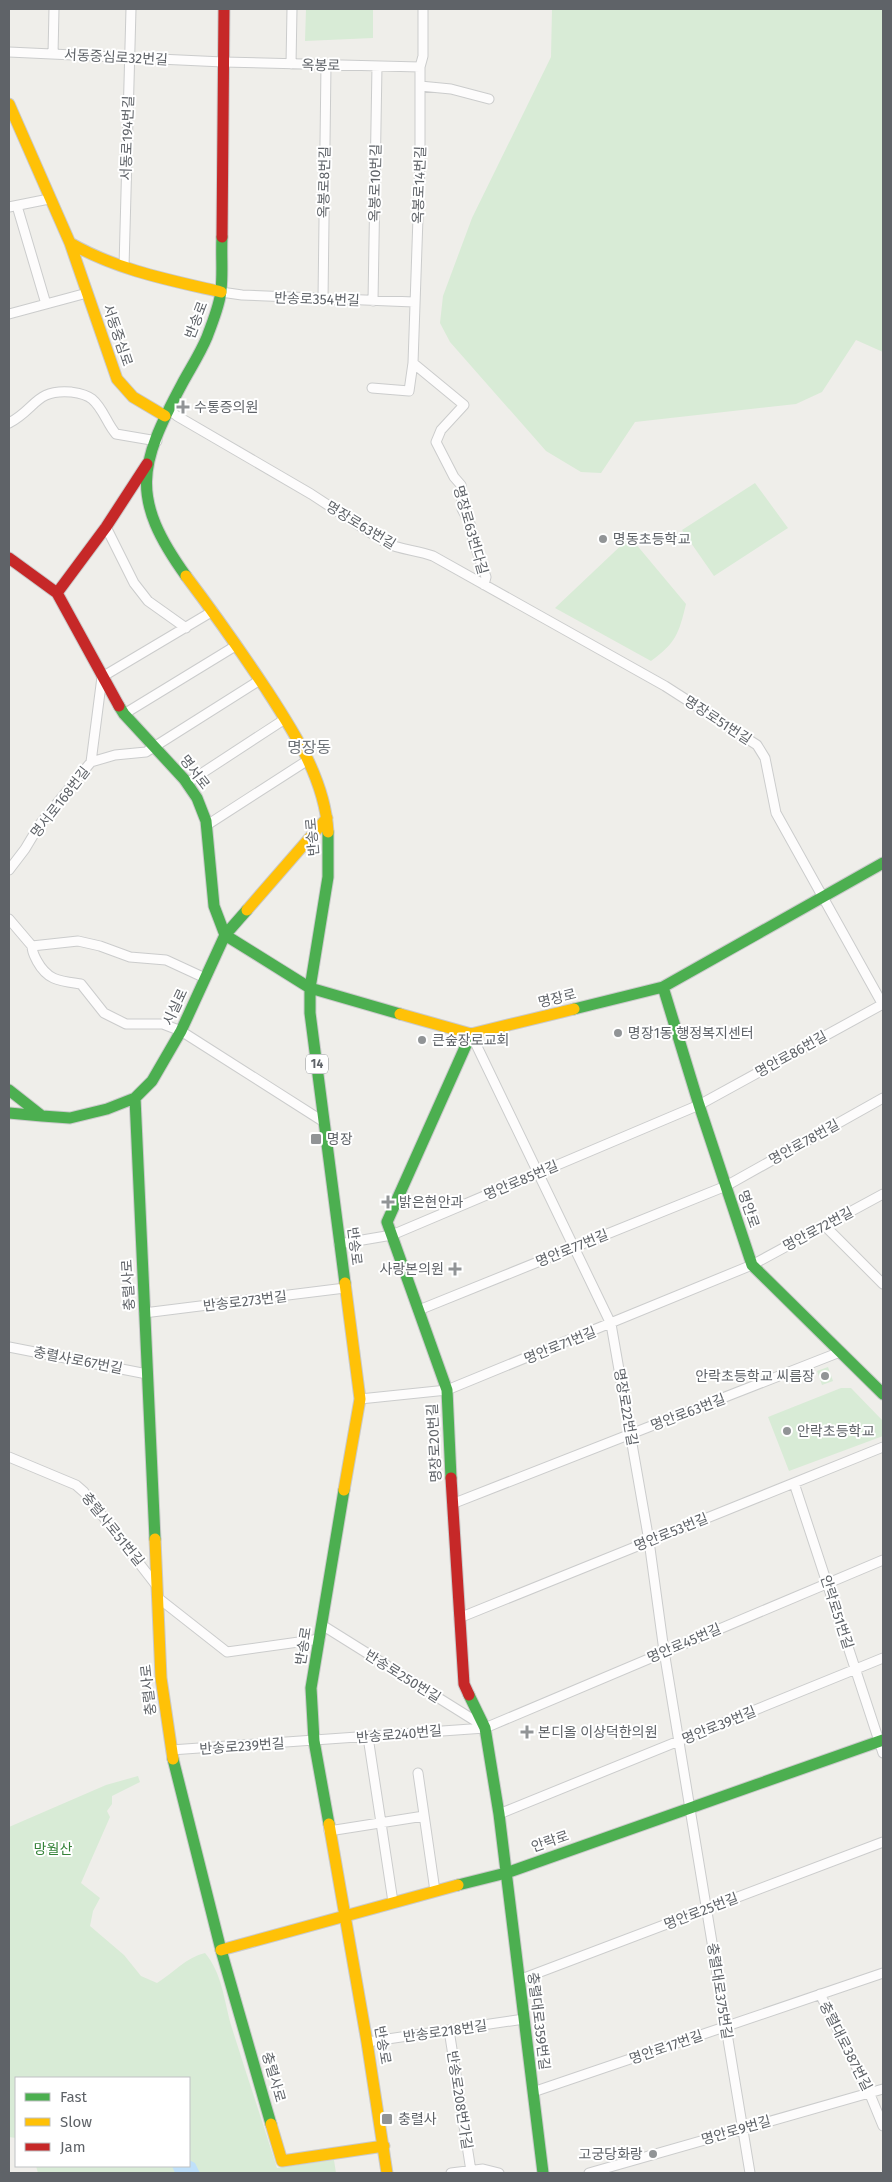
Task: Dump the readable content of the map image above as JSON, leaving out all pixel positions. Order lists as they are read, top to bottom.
{
  "streets": {
    "main road": [
      "반송로",
      "서동중심로",
      "명서로",
      "명장로",
      "시실로",
      "14",
      "명안로",
      "충렬사로",
      "명장로20번길",
      "안락로",
      "충렬대로359번길"
    ],
    "street": [
      "서동중심로32번길",
      "옥봉로",
      "서동로194번길",
      "옥봉로8번길",
      "옥봉로10번길",
      "옥봉로14번길",
      "반송로354번길",
      "명장로63번길",
      "명장로63번다길",
      "명장로51번길",
      "명서로168번길",
      "명안로86번길",
      "명안로78번길",
      "명안로85번길",
      "명안로72번길",
      "명안로77번길",
      "반송로273번길",
      "명안로71번길",
      "충렬사로67번길",
      "명장로22번길",
      "명안로63번길",
      "충렬사로51번길",
      "명안로53번길",
      "안락로51번길",
      "명안로45번길",
      "반송로250번길",
      "명안로39번길",
      "반송로240번길",
      "반송로239번길",
      "명안로25번길",
      "충렬대로375번길",
      "반송로218번길",
      "충렬대로387번길",
      "명안로17번길",
      "반송로208번가길",
      "명안로9번길"
    ]
  },
  "crossings": [
    ["서동중심로32번길", "옥봉로"],
    ["서동중심로32번길", "서동로194번길"],
    ["서동중심로32번길", "반송로"],
    ["옥봉로", "옥봉로8번길"],
    ["옥봉로", "옥봉로10번길"],
    ["옥봉로", "옥봉로14번길"],
    ["옥봉로", "반송로"],
    ["옥봉로8번길", "반송로354번길"],
    ["옥봉로10번길", "반송로354번길"],
    ["옥봉로14번길", "반송로354번길"],
    ["반송로354번길", "반송로"],
    ["반송로", "서동중심로"],
    ["반송로", "명장로63번길"],
    ["반송로", "명장로"],
    ["반송로", "시실로"],
    ["반송로", "명안로85번길"],
    ["반송로", "충렬사로"],
    ["반송로", "반송로273번길"],
    ["반송로", "명안로71번길"],
    ["반송로", "충렬사로51번길"],
    ["반송로", "반송로250번길"],
    ["반송로", "반송로240번길"],
    ["반송로", "반송로239번길"],
    ["반송로", "안락로"],
    ["반송로", "반송로218번길"],
    ["서동중심로", "명장로63번길"],
    ["명장로63번길", "명장로63번다길"],
    ["명장로63번길", "명장로51번길"],
    ["명장로51번길", "명장로"],
    ["명장로51번길", "명안로86번길"],
    ["명서로", "명서로168번길"],
    ["명서로", "명장로"],
    ["명서로", "시실로"],
    ["명장로", "시실로"],
    ["명장로", "명안로"],
    ["명장로", "명장로22번길"],
    ["명장로", "명장로20번길"],
    ["시실로", "충렬사로"],
    ["명안로86번길", "명안로85번길"],
    ["명안로86번길", "명안로"],
    ["명안로78번길", "명안로"],
    ["명안로78번길", "명안로77번길"],
    ["명안로85번길", "명안로"],
    ["명안로85번길", "명장로22번길"],
    ["명안로85번길", "명장로20번길"],
    ["명안로", "명안로72번길"],
    ["명안로", "명안로77번길"],
    ["명안로", "명안로71번길"],
    ["명안로", "명안로63번길"],
    ["명안로72번길", "명안로71번길"],
    ["명안로77번길", "명장로22번길"],
    ["명안로77번길", "명장로20번길"],
    ["충렬사로", "반송로273번길"],
    ["충렬사로", "충렬사로67번길"],
    ["충렬사로", "충렬사로51번길"],
    ["충렬사로", "반송로239번길"],
    ["충렬사로", "안락로"],
    ["명안로71번길", "명장로22번길"],
    ["명안로71번길", "명장로20번길"],
    ["명장로22번길", "명안로63번길"],
    ["명장로22번길", "명장로20번길"],
    ["명장로22번길", "명안로53번길"],
    ["명장로22번길", "명안로45번길"],
    ["명장로22번길", "명안로39번길"],
    ["명장로22번길", "안락로"],
    ["명장로22번길", "충렬대로375번길"],
    ["명안로63번길", "명장로20번길"],
    ["명장로20번길", "명안로53번길"],
    ["명장로20번길", "명안로45번길"],
    ["명장로20번길", "반송로250번길"],
    ["명장로20번길", "명안로39번길"],
    ["명장로20번길", "반송로240번길"],
    ["명장로20번길", "안락로"],
    ["명장로20번길", "충렬대로359번길"],
    ["명안로53번길", "안락로51번길"],
    ["안락로51번길", "명안로45번길"],
    ["안락로51번길", "명안로39번길"],
    ["안락로51번길", "안락로"],
    ["명안로45번길", "반송로250번길"],
    ["명안로45번길", "반송로240번길"],
    ["반송로250번길", "반송로240번길"],
    ["반송로240번길", "반송로239번길"],
    ["안락로", "충렬대로375번길"],
    ["안락로", "충렬대로359번길"],
    ["명안로25번길", "충렬대로375번길"],
    ["명안로25번길", "충렬대로359번길"],
    ["충렬대로375번길", "명안로17번길"],
    ["충렬대로375번길", "명안로9번길"],
    ["충렬대로359번길", "반송로218번길"],
    ["충렬대로359번길", "명안로17번길"],
    ["반송로218번길", "반송로208번가길"],
    ["충렬대로387번길", "명안로17번길"],
    ["충렬대로387번길", "명안로9번길"]
  ],
  "districts": ["명장동"],
  "parks": ["망월산"],
  "places": {
    "health": [
      "수통증의원",
      "밝은현안과",
      "사랑본의원",
      "본디올 이상덕한의원"
    ],
    "other": [
      "명동초등학교",
      "명장1동 행정복지센터",
      "큰숲장로교회",
      "안락초등학교 씨름장",
      "안락초등학교",
      "고궁당화랑"
    ],
    "transit": ["명장", "충렬사"]
  },
  "legend": ["Fast", "Slow", "Jam"]
}
